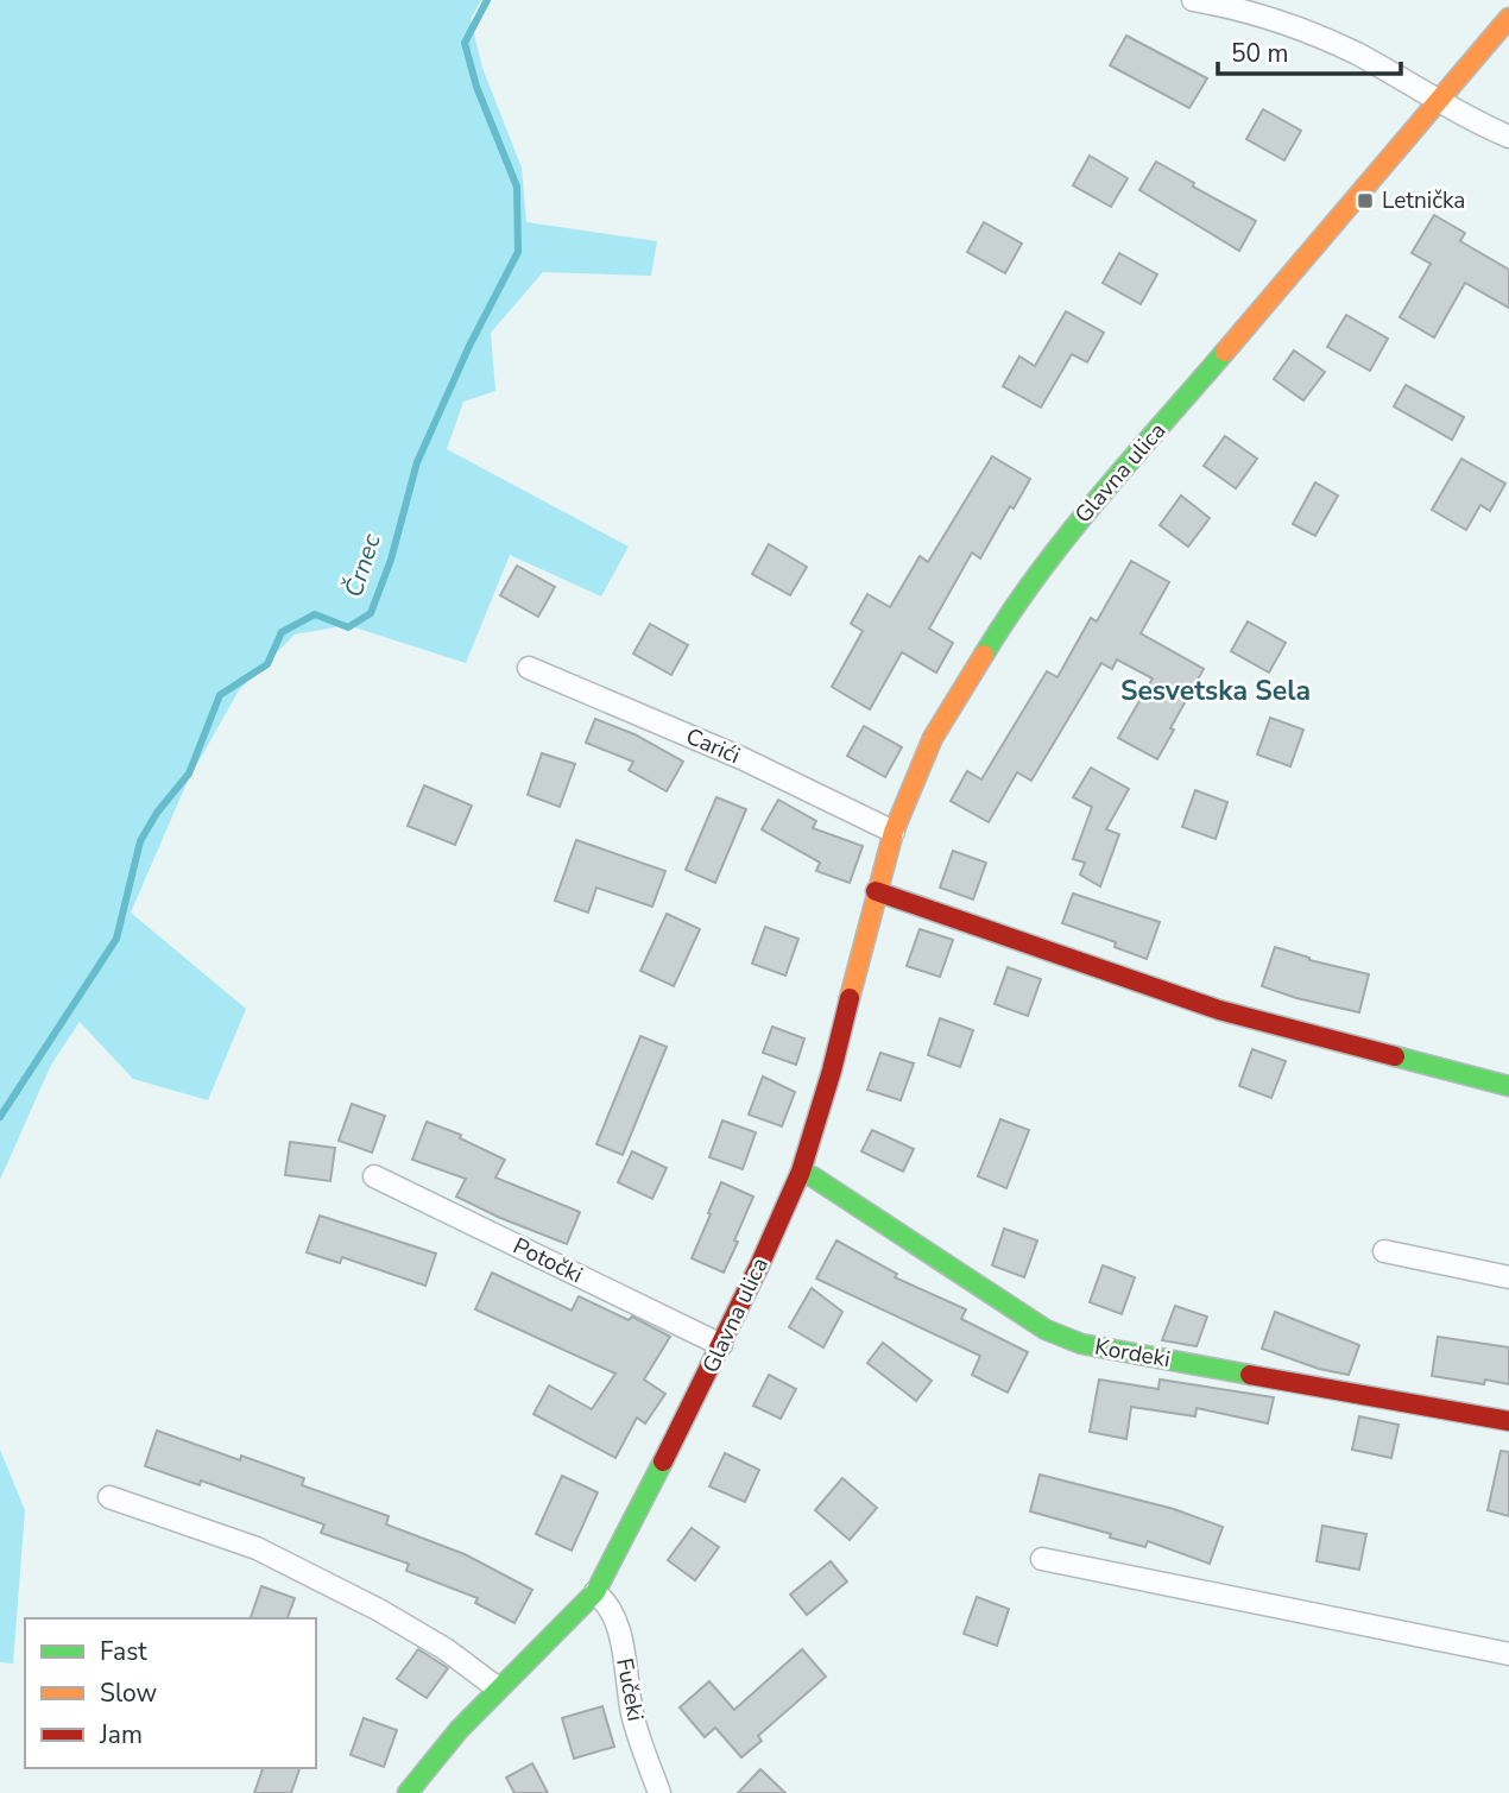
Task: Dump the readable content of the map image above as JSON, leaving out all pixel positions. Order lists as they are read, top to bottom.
{
  "streets": {
    "street": [
      "Glavna ulica",
      "Carići",
      "Potočki",
      "Kordeki",
      "Fučeki"
    ]
  },
  "crossings": [
    ["Glavna ulica", "Carići"],
    ["Glavna ulica", "Potočki"],
    ["Glavna ulica", "Kordeki"],
    ["Glavna ulica", "Fučeki"]
  ],
  "districts": ["Sesvetska Sela"],
  "water": ["Črnec"],
  "places": {
    "transit": ["Letnička"]
  },
  "legend": ["Fast", "Slow", "Jam"],
  "scale_bar": "50 m"
}
